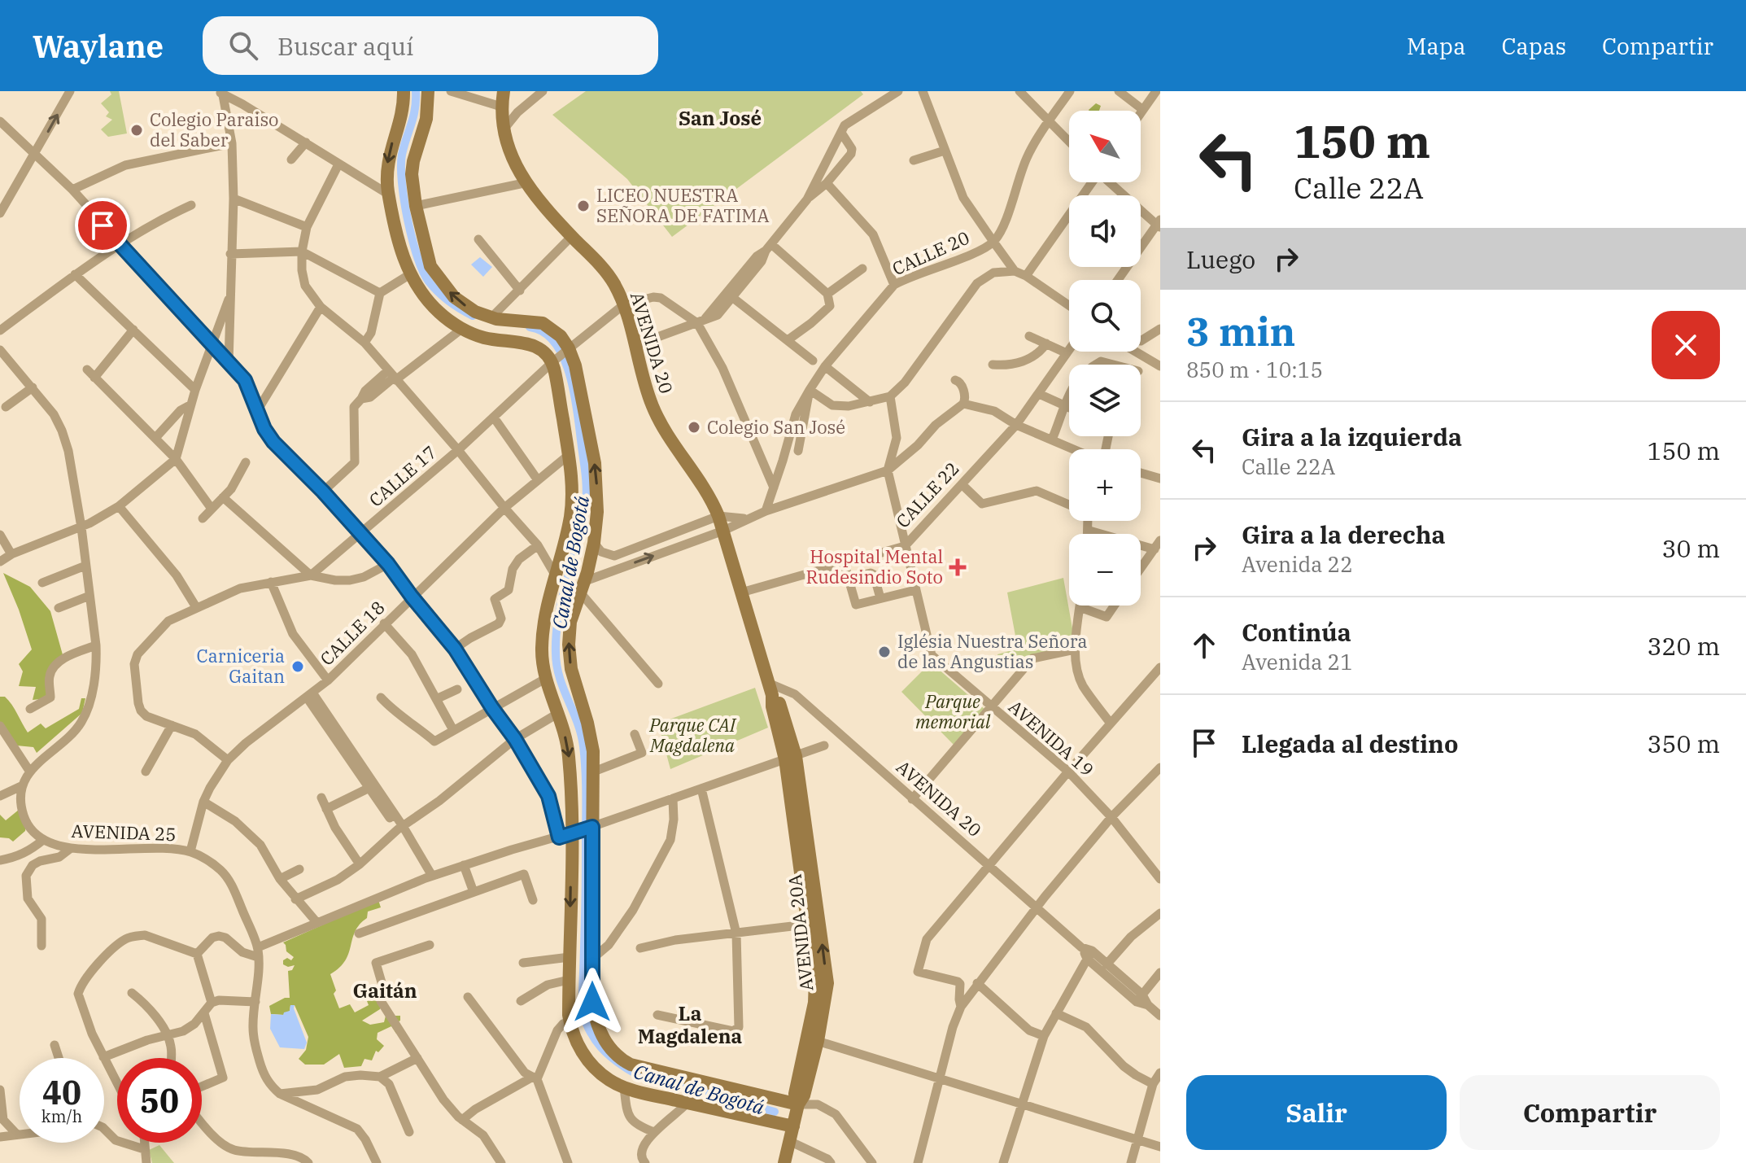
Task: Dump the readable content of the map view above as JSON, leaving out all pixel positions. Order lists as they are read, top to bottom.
{
  "streets": {
    "main road": ["AVENIDA 20", "AVENIDA 20A"],
    "street": [
      "CALLE 20",
      "CALLE 17",
      "CALLE 22",
      "CALLE 18",
      "AVENIDA 19",
      "AVENIDA 25"
    ]
  },
  "crossings": [
    ["AVENIDA 20", "CALLE 17"],
    ["AVENIDA 20", "AVENIDA 20A"],
    ["CALLE 22", "AVENIDA 19"],
    ["CALLE 22", "AVENIDA 20A"],
    ["CALLE 18", "AVENIDA 25"]
  ],
  "districts": ["San José", "Gaitán", "La Magdalena"],
  "water": ["Canal de Bogotá"],
  "parks": ["Parque memorial", "Parque CAI Magdalena"],
  "places": {
    "other": [
      "Colegio Paraiso del Saber",
      "LICEO NUESTRA SEÑORA DE FATIMA",
      "Colegio San José",
      "Iglésia Nuestra Señora de las Angustias",
      "Carniceria Gaitan"
    ],
    "health": ["Hospital Mental Rudesindio Soto"]
  },
  "north": "top left",
  "page": {
    "header": "Waylane",
    "search": "Buscar aquí",
    "nav": ["Mapa", "Capas", "Compartir"],
    "turn": ["150 m", "Calle 22A"],
    "map_buttons": ["+", "−"],
    "then": "Luego",
    "heading": ["3 min", "850 m · 10:15"],
    "list": [
      {
        "name": "Gira a la izquierda",
        "note": "Calle 22A",
        "value": "150 m"
      },
      {
        "name": "Gira a la derecha",
        "note": "Avenida 22",
        "value": "30 m"
      },
      {
        "name": "Continúa",
        "note": "Avenida 21",
        "value": "320 m"
      },
      {
        "name": "Llegada al destino",
        "value": "350 m"
      }
    ],
    "speed": "40 km/h",
    "limit": "50",
    "buttons": ["Salir", "Compartir"]
  }
}
